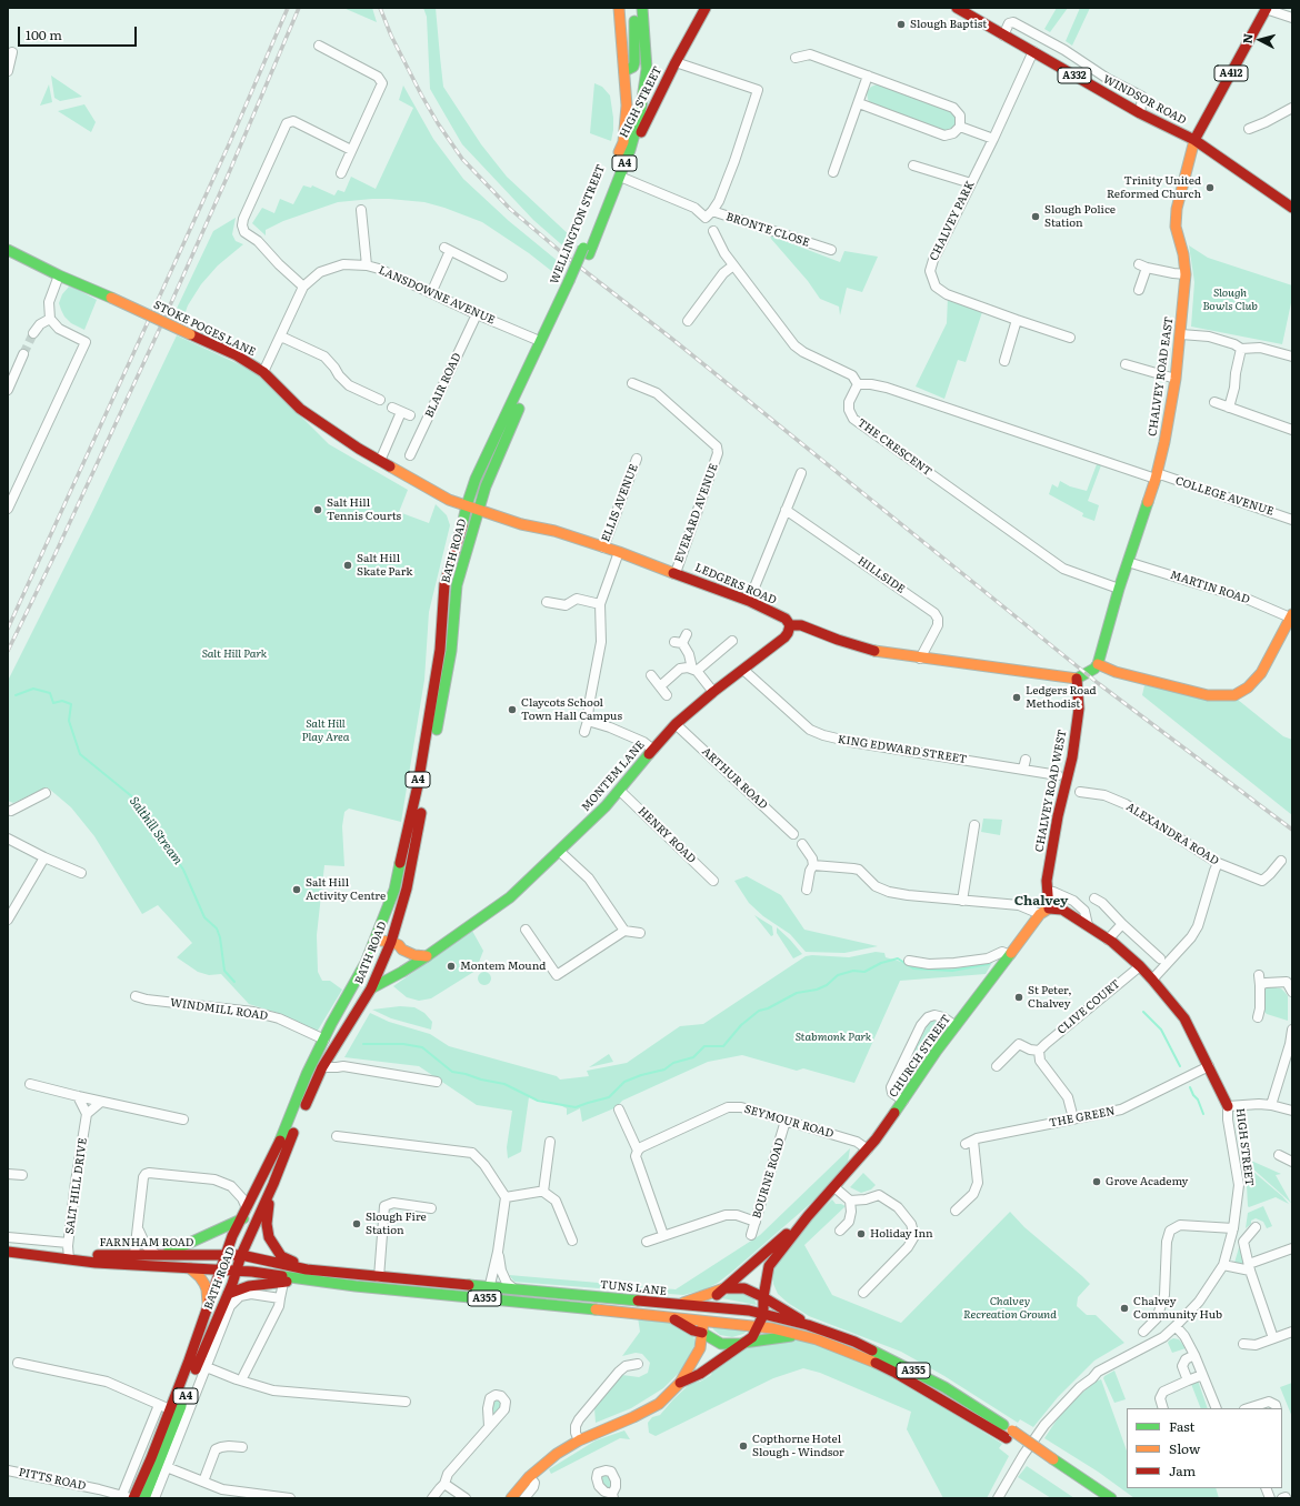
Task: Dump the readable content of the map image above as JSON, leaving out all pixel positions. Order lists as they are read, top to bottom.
{
  "streets": {
    "main road": [
      "A412",
      "A332",
      "WINDSOR ROAD",
      "HIGH STREET",
      "A4",
      "WELLINGTON STREET",
      "STOKE POGES LANE",
      "CHALVEY ROAD EAST",
      "BATH ROAD",
      "LEDGERS ROAD",
      "MONTEM LANE",
      "CHALVEY ROAD WEST",
      "CHURCH STREET",
      "FARNHAM ROAD",
      "TUNS LANE",
      "A355"
    ],
    "street": [
      "CHALVEY PARK",
      "BRONTE CLOSE",
      "LANSDOWNE AVENUE",
      "BLAIR ROAD",
      "THE CRESCENT",
      "COLLEGE AVENUE",
      "ELLIS AVENUE",
      "EVERARD AVENUE",
      "HILLSIDE",
      "MARTIN ROAD",
      "KING EDWARD STREET",
      "ARTHUR ROAD",
      "ALEXANDRA ROAD",
      "HENRY ROAD",
      "CLIVE COURT",
      "WINDMILL ROAD",
      "THE GREEN",
      "SEYMOUR ROAD",
      "BOURNE ROAD",
      "SALT HILL DRIVE",
      "PITTS ROAD"
    ]
  },
  "crossings": [
    ["A412", "WINDSOR ROAD"],
    ["A412", "CHALVEY ROAD EAST"],
    ["WINDSOR ROAD", "CHALVEY PARK"],
    ["WINDSOR ROAD", "CHALVEY ROAD EAST"],
    ["HIGH STREET", "WELLINGTON STREET"],
    ["HIGH STREET", "CHALVEY ROAD WEST"],
    ["HIGH STREET", "CLIVE COURT"],
    ["HIGH STREET", "CHURCH STREET"],
    ["HIGH STREET", "THE GREEN"],
    ["WELLINGTON STREET", "BRONTE CLOSE"],
    ["WELLINGTON STREET", "LANSDOWNE AVENUE"],
    ["WELLINGTON STREET", "BATH ROAD"],
    ["LANSDOWNE AVENUE", "STOKE POGES LANE"],
    ["LANSDOWNE AVENUE", "BLAIR ROAD"],
    ["LANSDOWNE AVENUE", "BATH ROAD"],
    ["STOKE POGES LANE", "BATH ROAD"],
    ["STOKE POGES LANE", "LEDGERS ROAD"],
    ["CHALVEY ROAD EAST", "THE CRESCENT"],
    ["CHALVEY ROAD EAST", "COLLEGE AVENUE"],
    ["CHALVEY ROAD EAST", "MARTIN ROAD"],
    ["ELLIS AVENUE", "LEDGERS ROAD"],
    ["EVERARD AVENUE", "LEDGERS ROAD"],
    ["BATH ROAD", "LEDGERS ROAD"],
    ["BATH ROAD", "MONTEM LANE"],
    ["BATH ROAD", "WINDMILL ROAD"],
    ["BATH ROAD", "FARNHAM ROAD"],
    ["BATH ROAD", "TUNS LANE"],
    ["BATH ROAD", "A355"],
    ["BATH ROAD", "PITTS ROAD"],
    ["HILLSIDE", "LEDGERS ROAD"],
    ["LEDGERS ROAD", "MONTEM LANE"],
    ["LEDGERS ROAD", "CHALVEY ROAD WEST"],
    ["KING EDWARD STREET", "MONTEM LANE"],
    ["MONTEM LANE", "ARTHUR ROAD"],
    ["MONTEM LANE", "HENRY ROAD"],
    ["CHALVEY ROAD WEST", "CHURCH STREET"],
    ["CHURCH STREET", "SEYMOUR ROAD"],
    ["CHURCH STREET", "TUNS LANE"],
    ["CHURCH STREET", "A355"],
    ["SEYMOUR ROAD", "BOURNE ROAD"],
    ["SALT HILL DRIVE", "FARNHAM ROAD"],
    ["FARNHAM ROAD", "TUNS LANE"],
    ["FARNHAM ROAD", "A355"],
    ["TUNS LANE", "A355"]
  ],
  "districts": ["Chalvey"],
  "water": ["Salthill Stream"],
  "parks": [
    "Slough Bowls Club",
    "Salt Hill Park",
    "Salt Hill Play Area",
    "Stabmonk Park",
    "Chalvey Recreation Ground"
  ],
  "places": [
    "Slough Baptist",
    "Trinity United Reformed Church",
    "Slough Police Station",
    "Salt Hill Tennis Courts",
    "Salt Hill Skate Park",
    "Ledgers Road Methodist",
    "Claycots School Town Hall Campus",
    "Salt Hill Activity Centre",
    "Montem Mound",
    "St Peter, Chalvey",
    "Grove Academy",
    "Slough Fire Station",
    "Holiday Inn",
    "Chalvey Community Hub",
    "Copthorne Hotel Slough - Windsor"
  ],
  "legend": ["Fast", "Slow", "Jam"],
  "scale_bar": "100 m",
  "north": "left"
}
